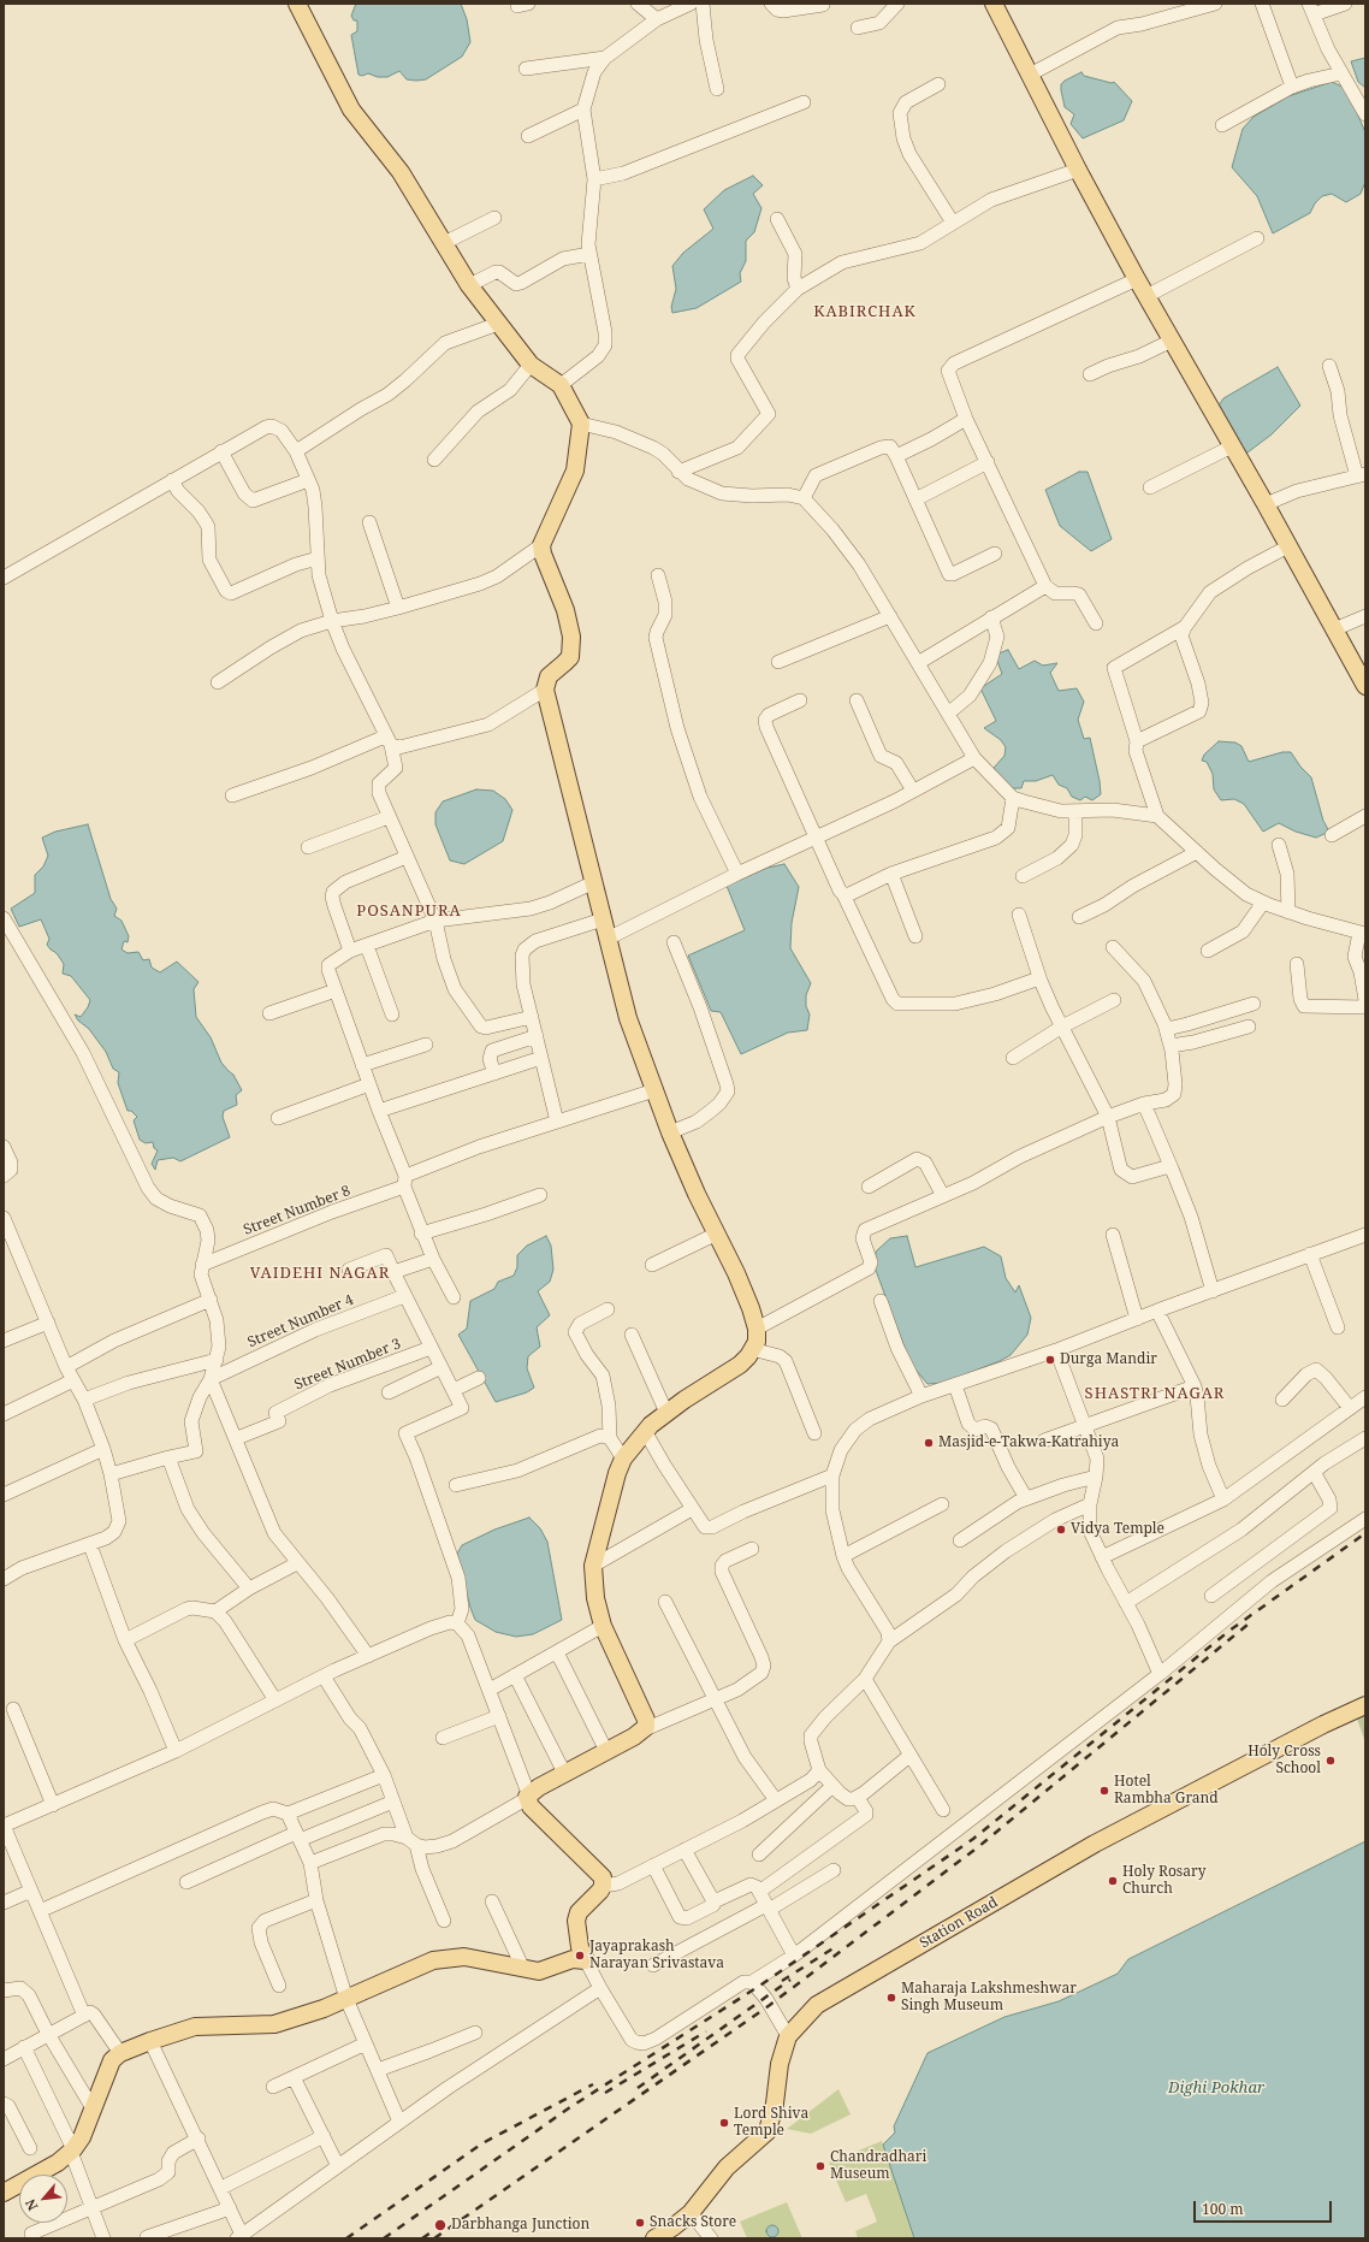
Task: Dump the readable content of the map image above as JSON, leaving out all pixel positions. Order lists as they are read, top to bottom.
{
  "streets": {
    "main road": ["Station Road"],
    "street": ["Street Number 8", "Street Number 4", "Street Number 3"]
  },
  "districts": [
    "KABIRCHAK",
    "POSANPURA",
    "VAIDEHI NAGAR",
    "SHASTRI NAGAR"
  ],
  "water": ["Dighi Pokhar"],
  "places": [
    "Durga Mandir",
    "Masjid-e-Takwa-Katrahiya",
    "Vidya Temple",
    "Holy Cross School",
    "Hotel Rambha Grand",
    "Holy Rosary Church",
    "Jayaprakash Narayan Srivastava",
    "Maharaja Lakshmeshwar Singh Museum",
    "Lord Shiva Temple",
    "Chandradhari Museum",
    "Snacks Store",
    "Darbhanga Junction"
  ],
  "scale_bar": "100 m",
  "north": "bottom left"
}
